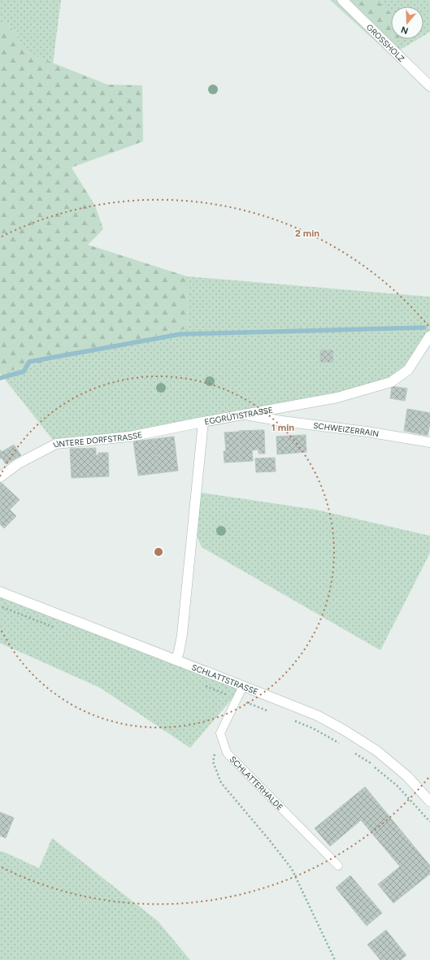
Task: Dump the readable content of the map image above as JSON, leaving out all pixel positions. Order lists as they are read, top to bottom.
{
  "streets": {
    "street": [
      "GROSSHOLZ",
      "EGGRÜTISTRASSE",
      "SCHWEIZERRAIN",
      "UNTERE DORFSTRASSE",
      "SCHLATTSTRASSE"
    ],
    "lane": ["SCHLATTERHALDE"]
  },
  "crossings": [
    ["EGGRÜTISTRASSE", "SCHWEIZERRAIN"],
    ["EGGRÜTISTRASSE", "UNTERE DORFSTRASSE"],
    ["EGGRÜTISTRASSE", "SCHLATTSTRASSE"]
  ],
  "north": "bottom",
  "rings": ["2 min", "1 min"]
}
